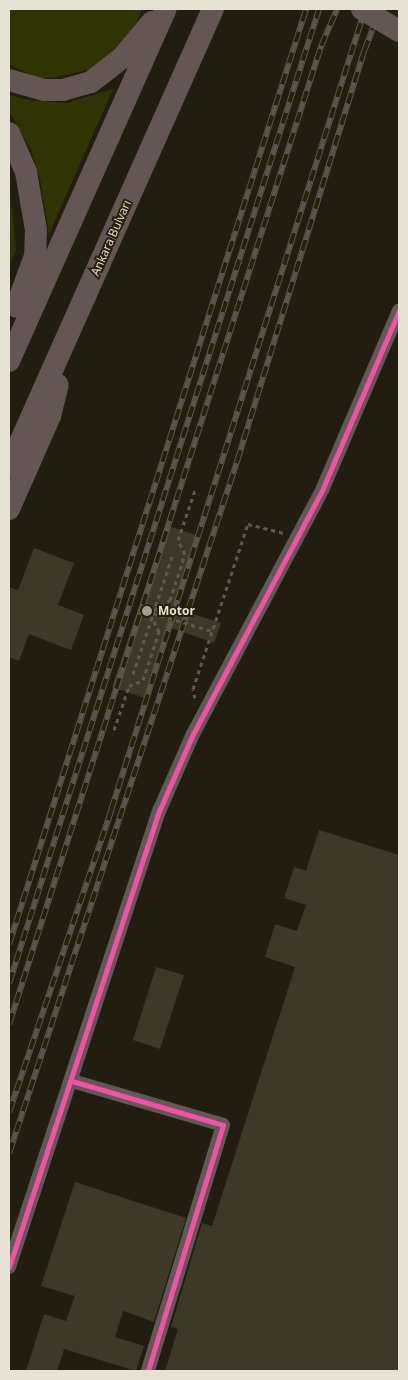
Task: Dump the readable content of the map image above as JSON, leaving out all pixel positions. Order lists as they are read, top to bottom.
{
  "streets": {
    "main road": ["Ankara Bulvarı"]
  },
  "places": ["Motor"]
}
